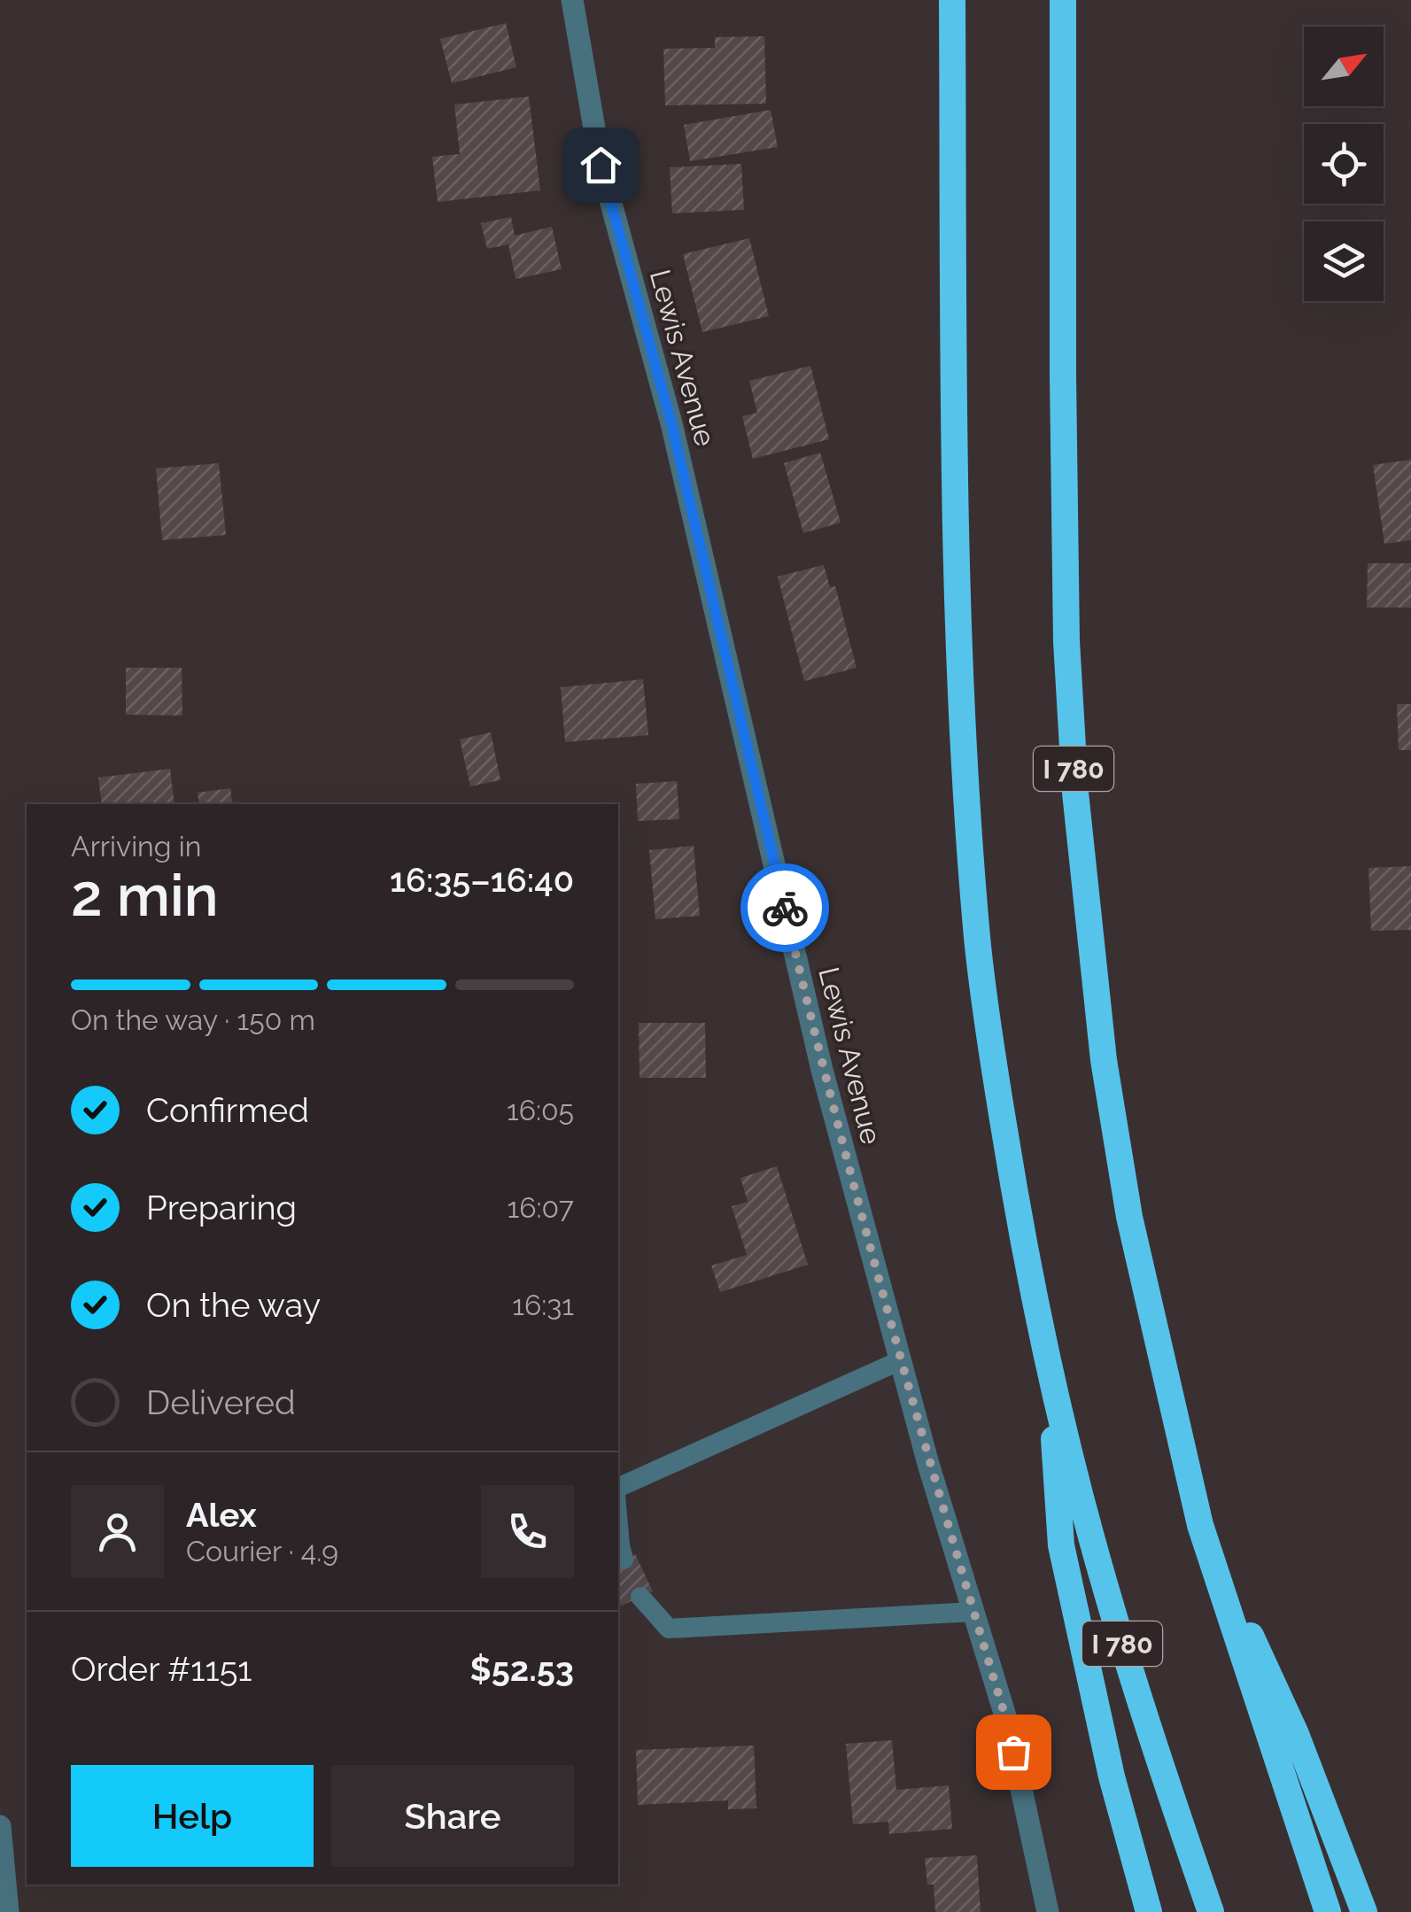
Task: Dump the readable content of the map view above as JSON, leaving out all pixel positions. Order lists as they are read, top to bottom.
{
  "streets": {
    "highway": ["I 780"],
    "street": ["Lewis Avenue"]
  },
  "north": "top right",
  "page": {
    "heading": ["2 min", "Arriving in", "16:35–16:40"],
    "panel": [
      "Alex",
      "Courier · 4.9",
      "Order #1151",
      "$52.53"
    ],
    "bar": "On the way · 150 m",
    "list": [
      ["Confirmed", "16:05"],
      ["Preparing", "16:07"],
      ["On the way", "16:31"],
      "Delivered"
    ],
    "buttons": ["Help", "Share"]
  }
}
